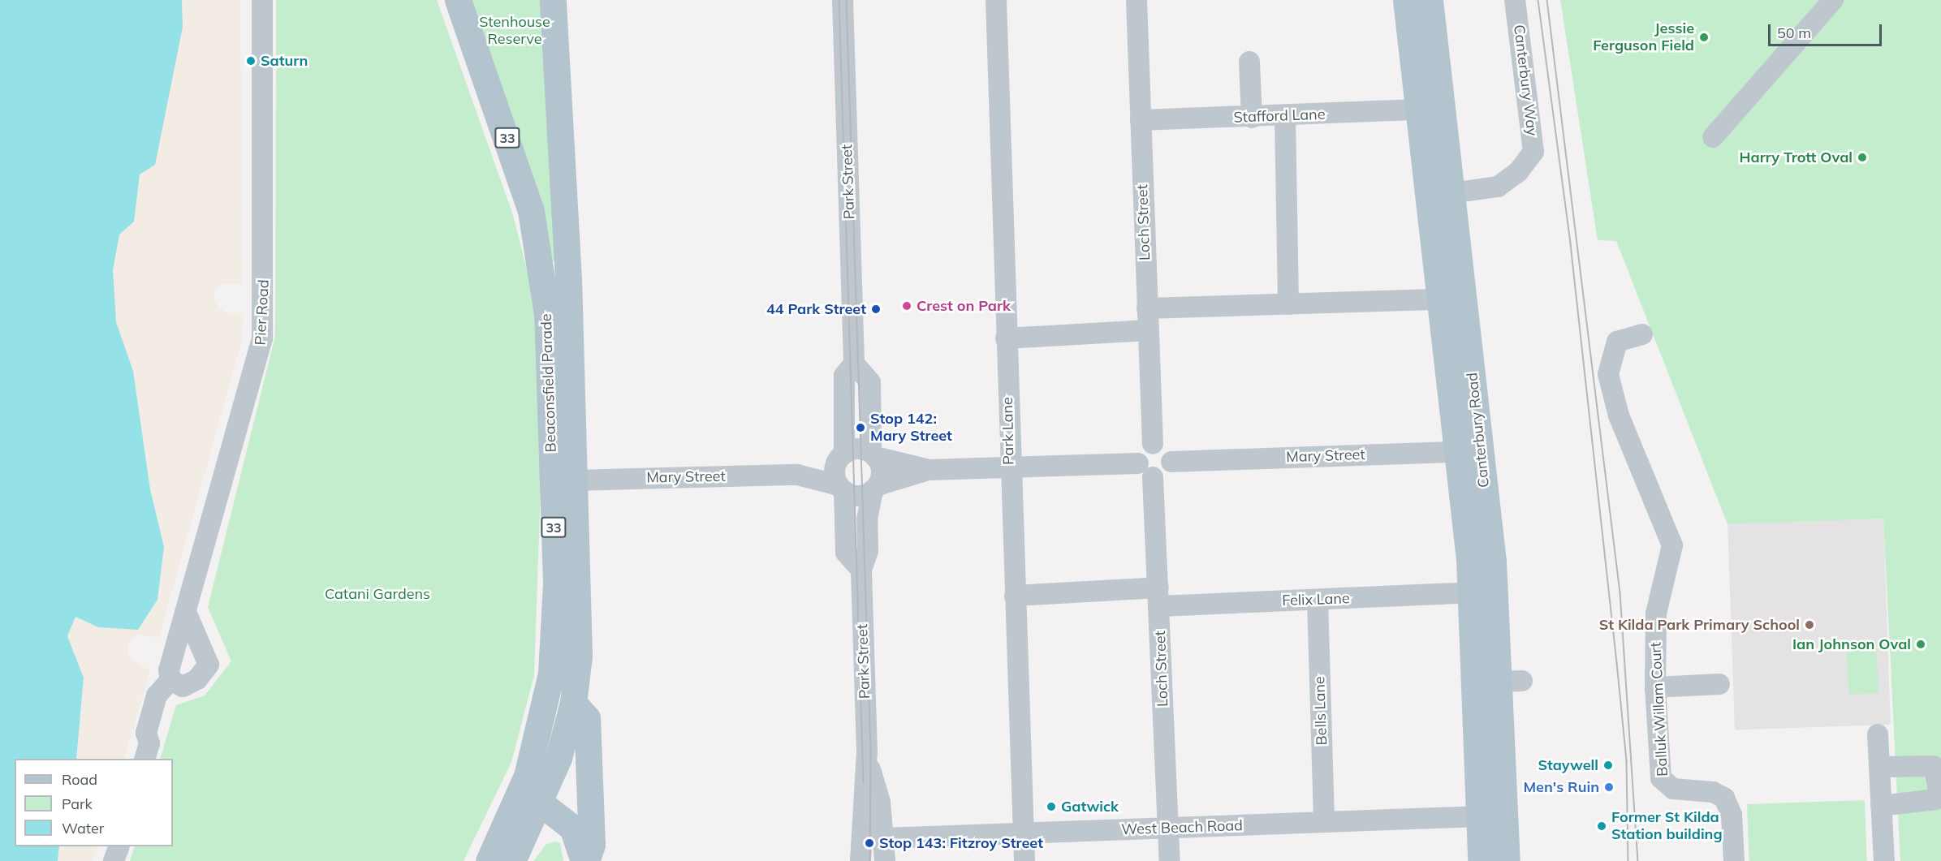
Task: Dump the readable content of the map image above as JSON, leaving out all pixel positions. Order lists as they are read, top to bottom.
{
  "streets": {
    "main road": ["33", "Beaconsfield Parade", "Canterbury Road"],
    "street": [
      "Canterbury Way",
      "Stafford Lane",
      "Park Street",
      "Loch Street",
      "Pier Road",
      "Park Lane",
      "Mary Street",
      "Felix Lane",
      "Balluk Willam Court",
      "Bells Lane",
      "West Beach Road"
    ]
  },
  "crossings": [
    ["Canterbury Way", "Canterbury Road"],
    ["Stafford Lane", "Loch Street"],
    ["Stafford Lane", "Canterbury Road"],
    ["Park Street", "Mary Street"],
    ["Park Street", "West Beach Road"],
    ["Loch Street", "Mary Street"],
    ["Loch Street", "Felix Lane"],
    ["Loch Street", "West Beach Road"],
    ["Beaconsfield Parade", "Mary Street"],
    ["Canterbury Road", "Mary Street"],
    ["Canterbury Road", "Felix Lane"],
    ["Canterbury Road", "West Beach Road"],
    ["Park Lane", "Felix Lane"],
    ["Park Lane", "West Beach Road"],
    ["Felix Lane", "Bells Lane"],
    ["Bells Lane", "West Beach Road"]
  ],
  "parks": ["Stenhouse Reserve", "Catani Gardens"],
  "places": [
    "Jessie Ferguson Field",
    "Saturn",
    "Harry Trott Oval",
    "Crest on Park",
    "44 Park Street",
    "Stop 142: Mary Street",
    "St Kilda Park Primary School",
    "Ian Johnson Oval",
    "Staywell",
    "Men's Ruin",
    "Gatwick",
    "Former St Kilda Station building",
    "Stop 143: Fitzroy Street"
  ],
  "legend": ["Road", "Park", "Water"],
  "scale_bar": "50 m"
}
